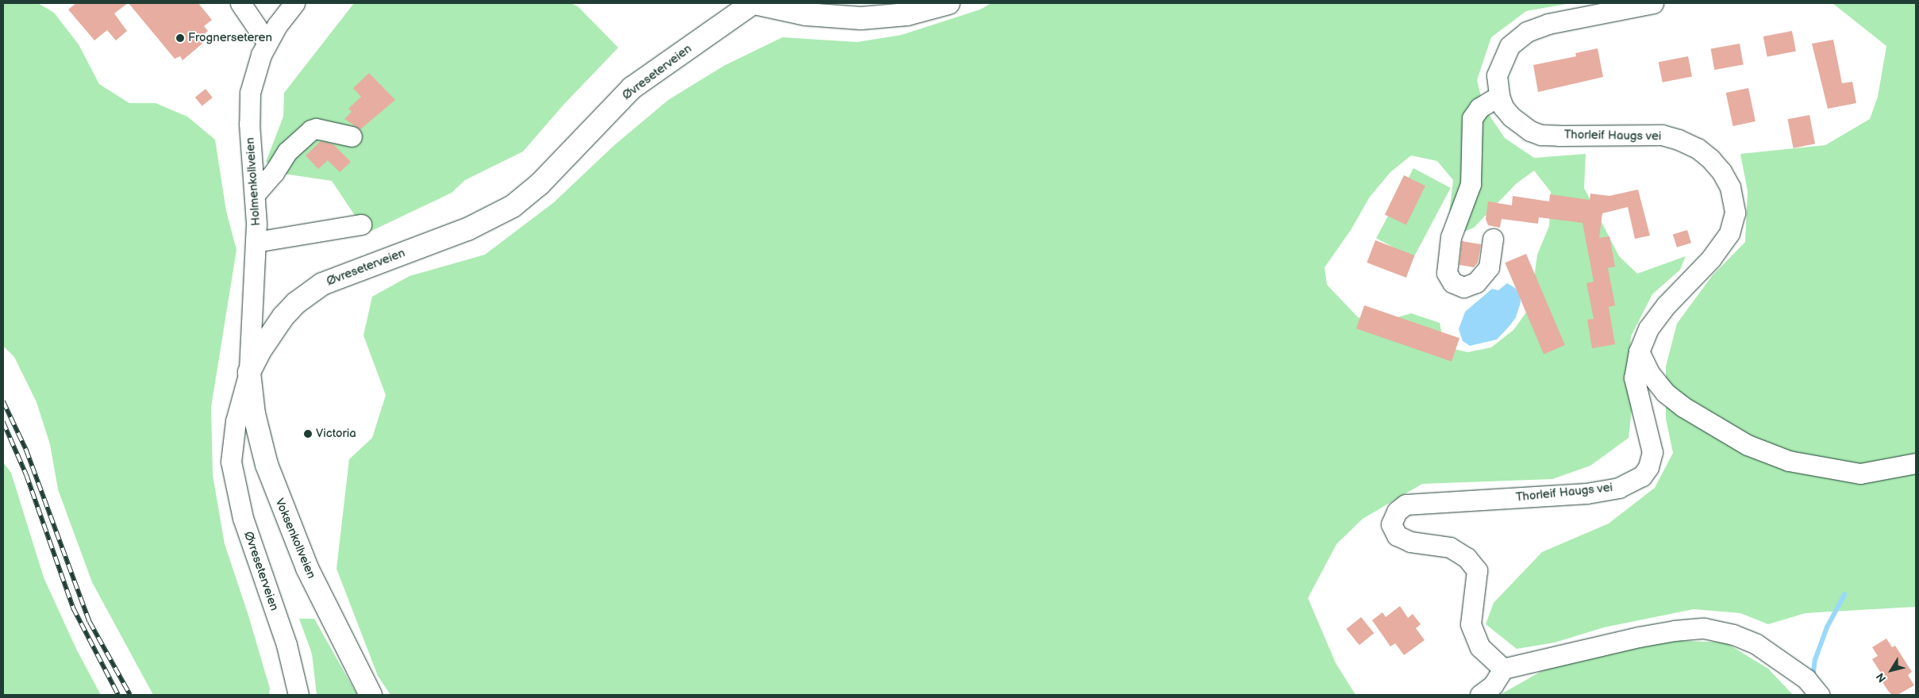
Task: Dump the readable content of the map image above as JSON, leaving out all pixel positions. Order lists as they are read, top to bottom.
{
  "streets": {
    "main road": ["Øvreseterveien", "Voksenkollveien"],
    "street": ["Thorleif Haugs vei", "Holmenkollveien"]
  },
  "crossings": [
    ["Øvreseterveien", "Holmenkollveien"],
    ["Øvreseterveien", "Voksenkollveien"],
    ["Holmenkollveien", "Voksenkollveien"]
  ],
  "places": ["Frognerseteren", "Victoria"],
  "north": "bottom left"
}
